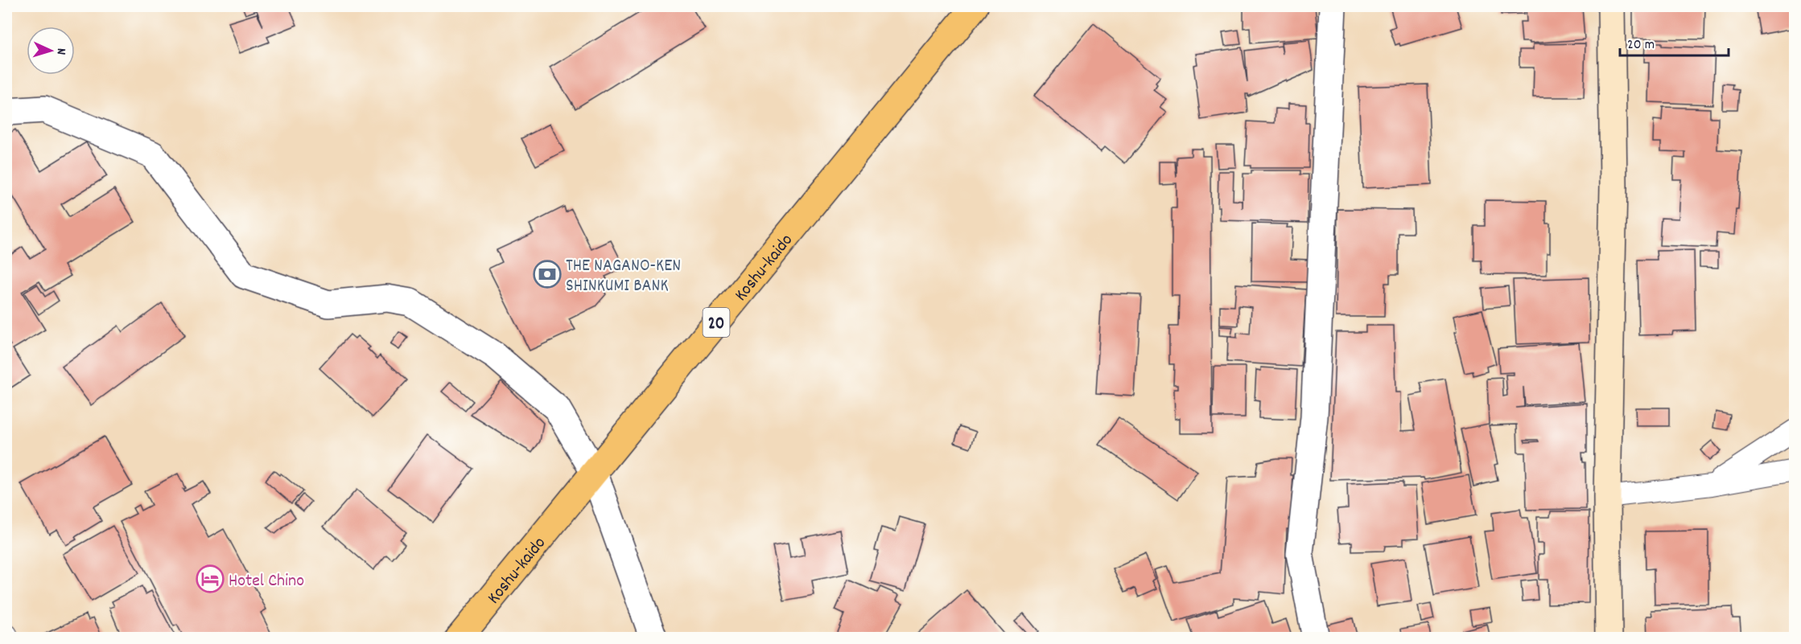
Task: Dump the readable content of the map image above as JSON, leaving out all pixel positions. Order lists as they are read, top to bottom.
{
  "streets": {
    "highway": ["Koshu-kaido", "20"]
  },
  "places": {
    "bank": ["THE NAGANO-KEN SHINKUMI BANK"],
    "hotel": ["Hotel Chino"]
  },
  "scale_bar": "20 m",
  "north": "right"
}
